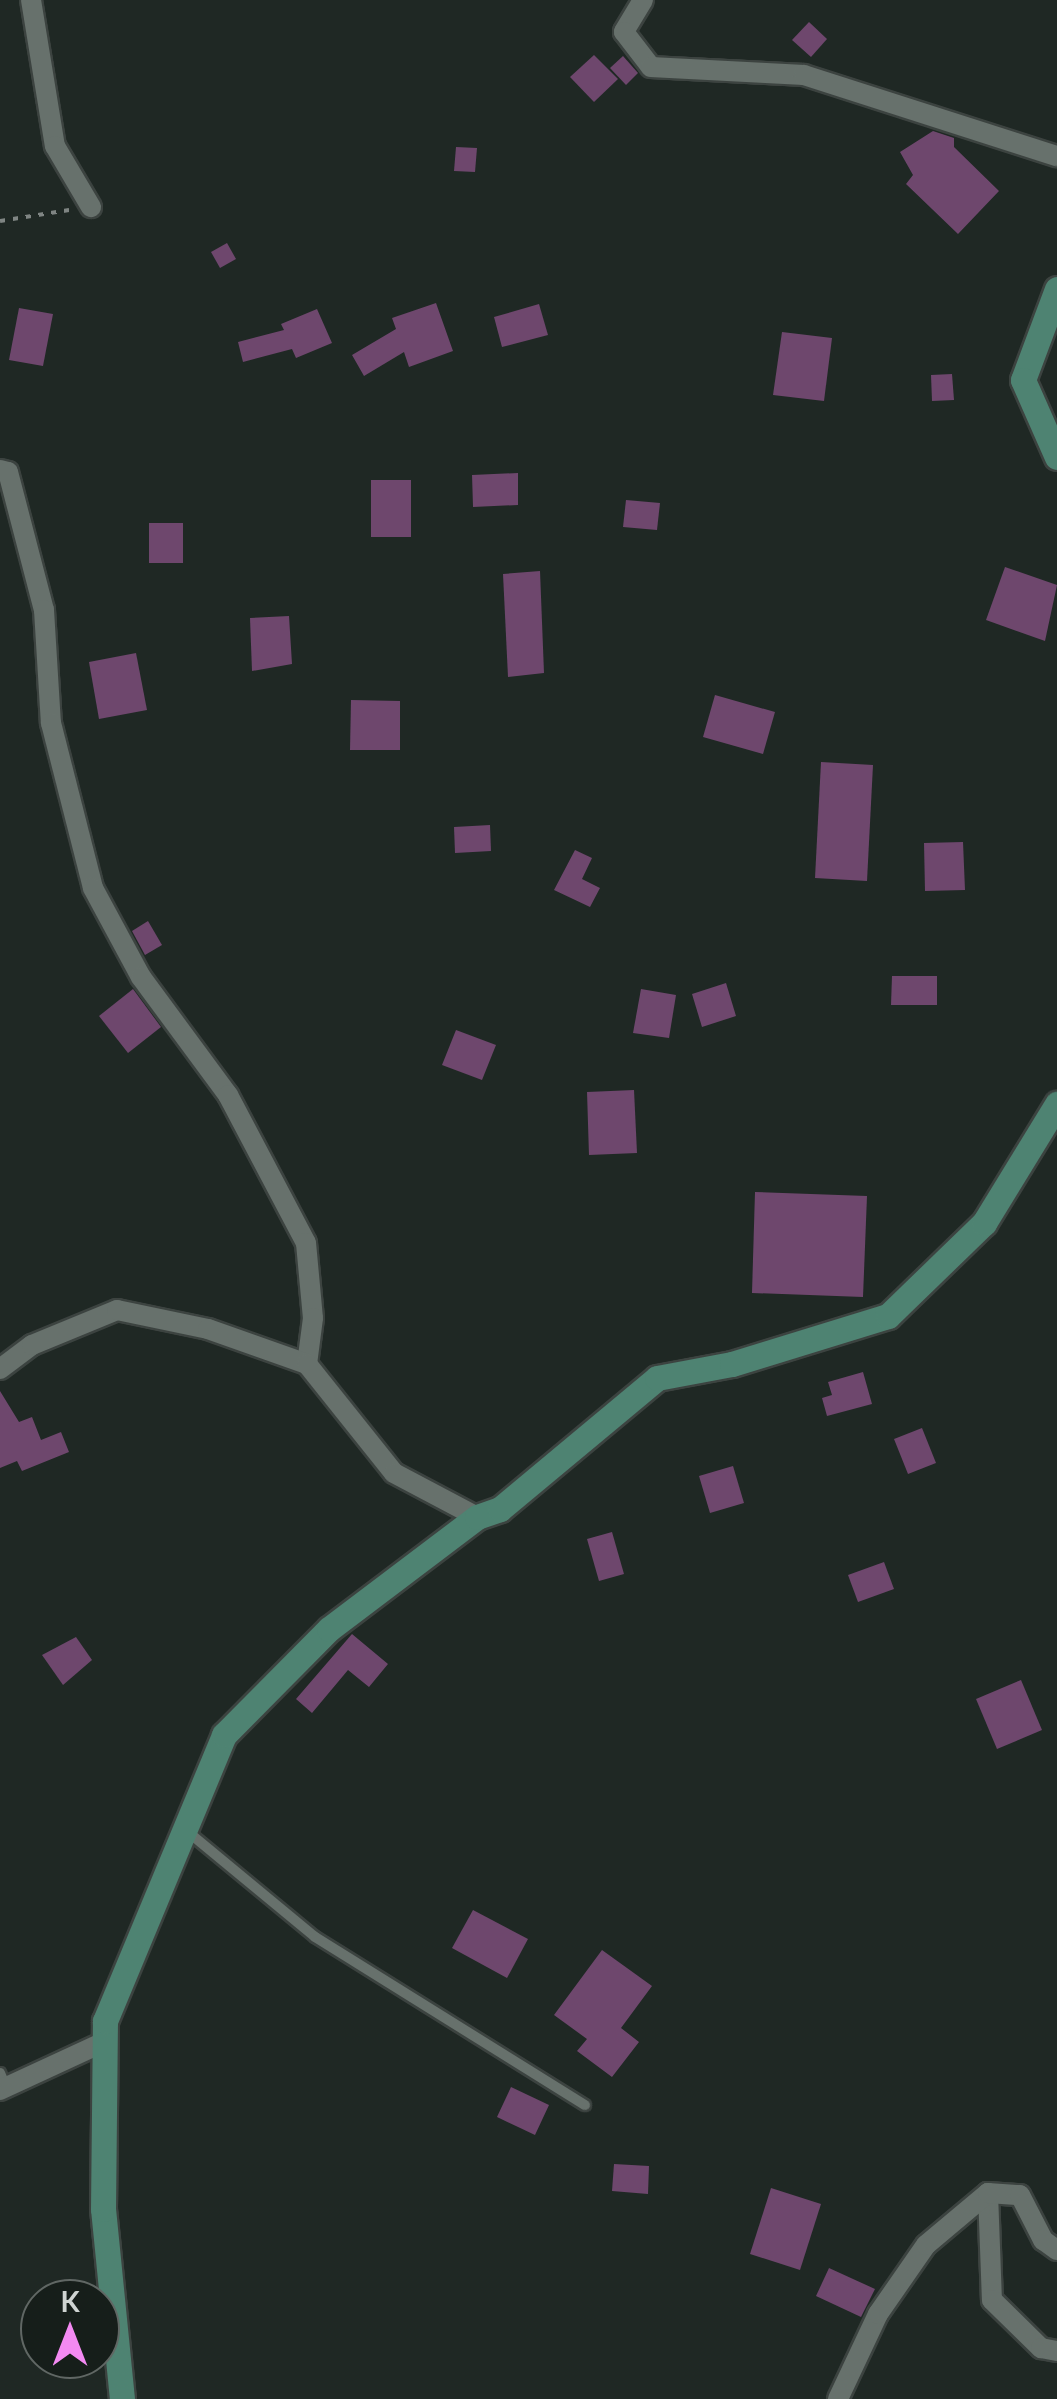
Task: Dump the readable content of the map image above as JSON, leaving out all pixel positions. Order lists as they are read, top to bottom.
{
  "north": "top"
}
